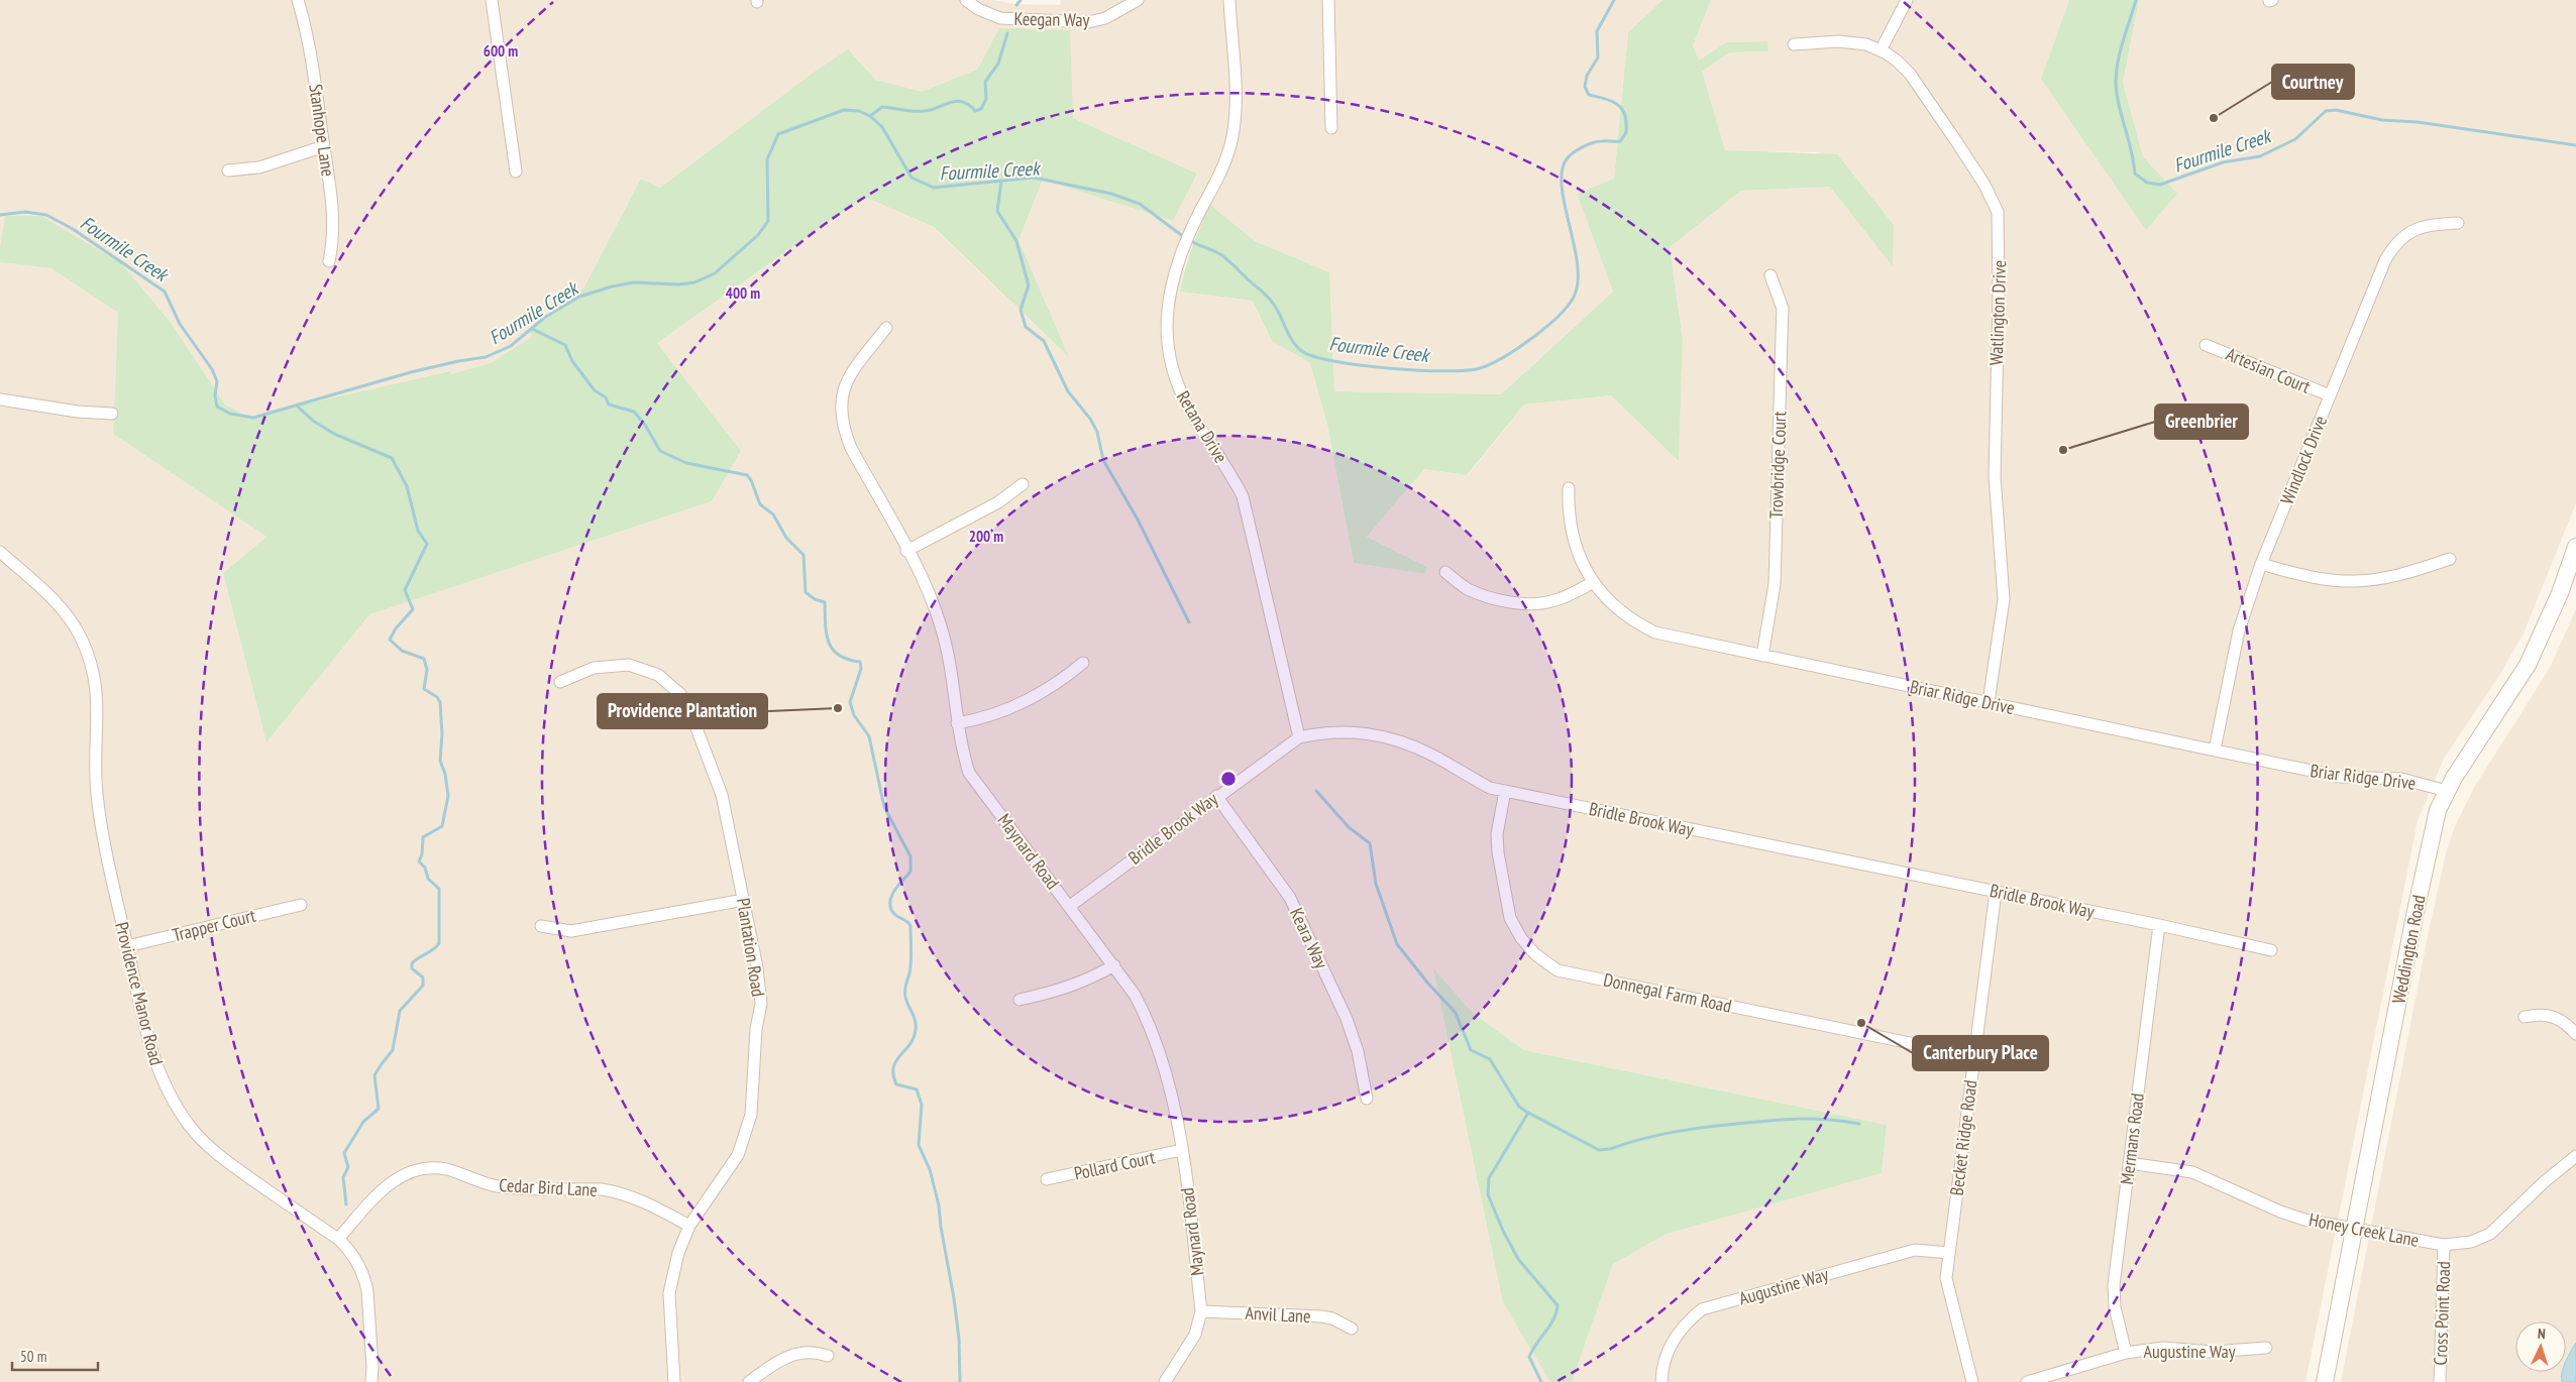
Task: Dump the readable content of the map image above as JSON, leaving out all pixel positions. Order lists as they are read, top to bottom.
{
  "streets": {
    "main road": ["Weddington Road"],
    "street": [
      "Keegan Way",
      "Stanhope Lane",
      "Watlington Drive",
      "Artesian Court",
      "Retana Drive",
      "Windlock Drive",
      "Trowbridge Court",
      "Briar Ridge Drive",
      "Bridle Brook Way",
      "Maynard Road",
      "Trapper Court",
      "Keara Way",
      "Plantation Road",
      "Donnegal Farm Road",
      "Providence Manor Road",
      "Becket Ridge Road",
      "Mermans Road",
      "Pollard Court",
      "Cedar Bird Lane",
      "Honey Creek Lane",
      "Augustine Way",
      "Cross Point Road",
      "Anvil Lane"
    ]
  },
  "crossings": [
    ["Watlington Drive", "Briar Ridge Drive"],
    ["Artesian Court", "Windlock Drive"],
    ["Retana Drive", "Bridle Brook Way"],
    ["Windlock Drive", "Briar Ridge Drive"],
    ["Trowbridge Court", "Briar Ridge Drive"],
    ["Briar Ridge Drive", "Weddington Road"],
    ["Bridle Brook Way", "Maynard Road"],
    ["Bridle Brook Way", "Keara Way"],
    ["Bridle Brook Way", "Donnegal Farm Road"],
    ["Bridle Brook Way", "Becket Ridge Road"],
    ["Bridle Brook Way", "Mermans Road"],
    ["Maynard Road", "Pollard Court"],
    ["Maynard Road", "Anvil Lane"],
    ["Trapper Court", "Providence Manor Road"],
    ["Plantation Road", "Cedar Bird Lane"],
    ["Weddington Road", "Honey Creek Lane"],
    ["Donnegal Farm Road", "Becket Ridge Road"],
    ["Providence Manor Road", "Cedar Bird Lane"],
    ["Becket Ridge Road", "Augustine Way"],
    ["Mermans Road", "Honey Creek Lane"],
    ["Mermans Road", "Augustine Way"],
    ["Honey Creek Lane", "Cross Point Road"]
  ],
  "water": ["Fourmile Creek"],
  "places": [
    "Courtney",
    "Greenbrier",
    "Providence Plantation",
    "Canterbury Place"
  ],
  "scale_bar": "50 m",
  "north": "top",
  "rings": ["600 m", "400 m", "200 m"]
}
